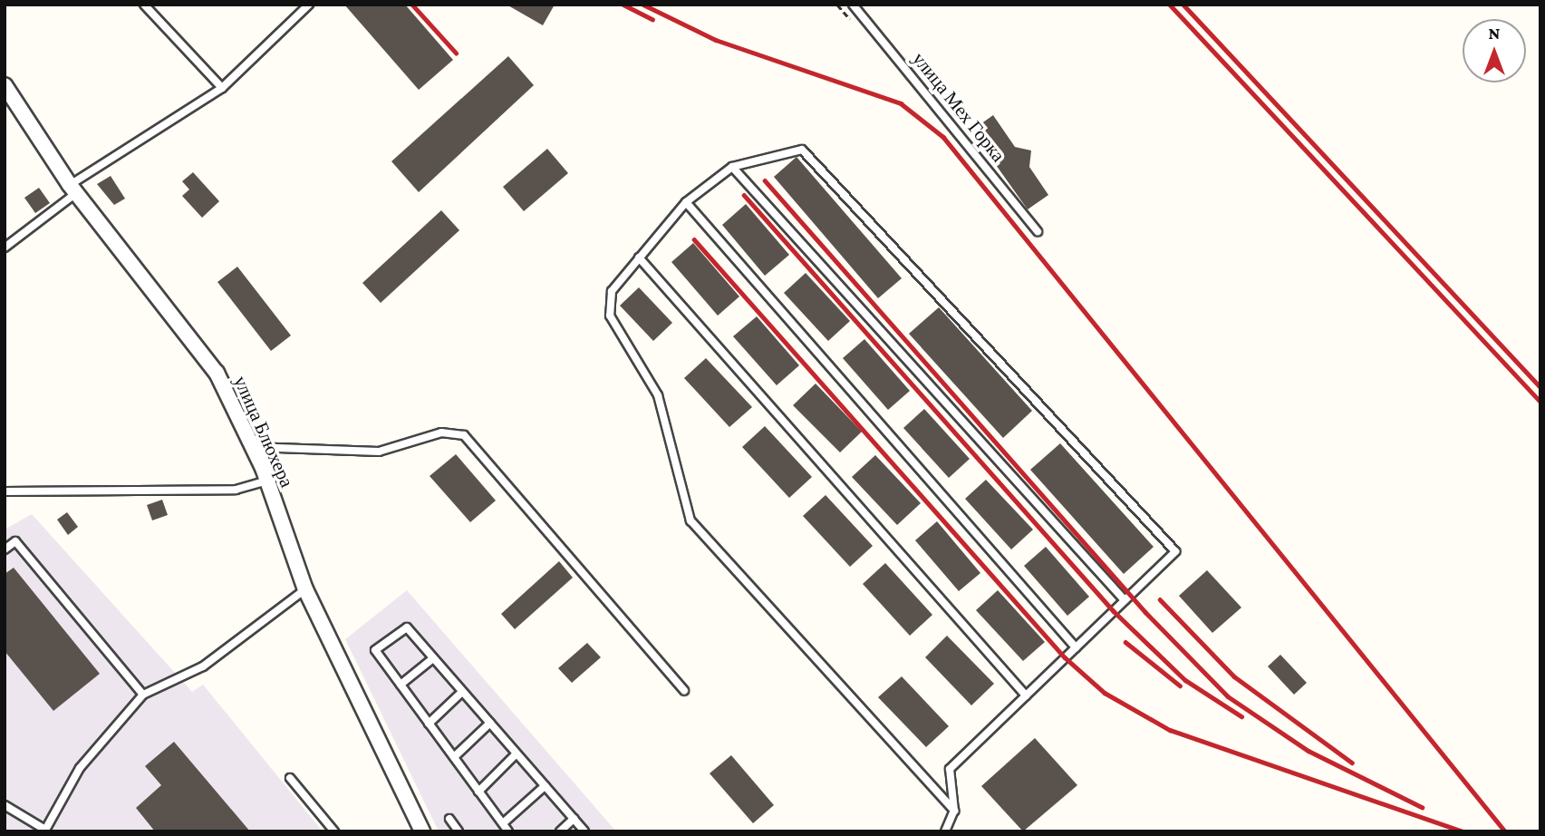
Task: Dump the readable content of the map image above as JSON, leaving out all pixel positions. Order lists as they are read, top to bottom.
{
  "streets": {
    "street": ["улица Блюхера"],
    "lane": ["улица Мех Горка"]
  },
  "north": "top"
}
